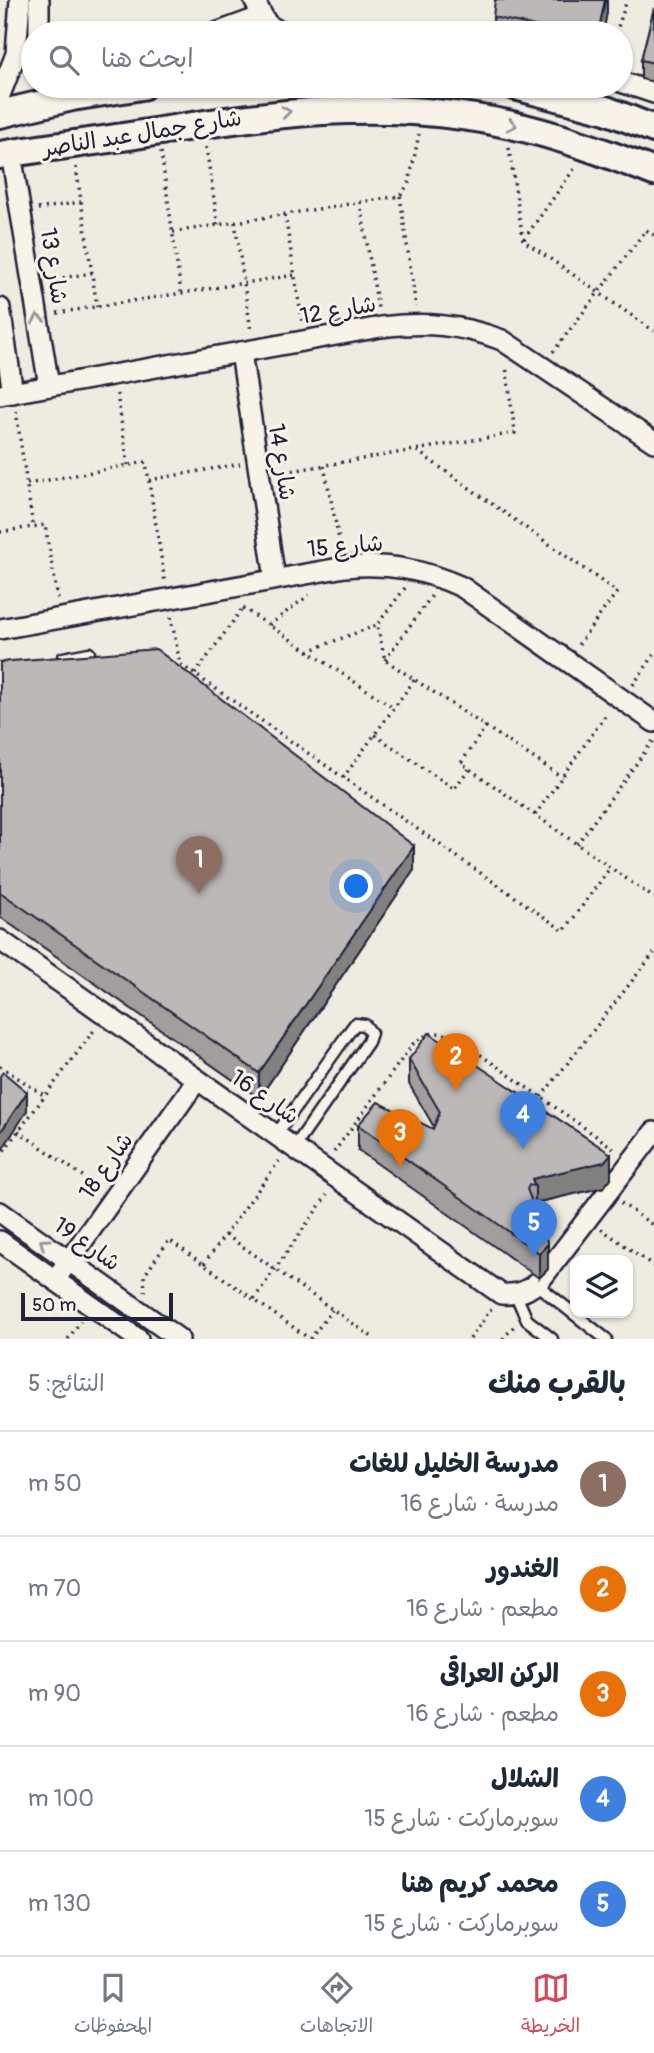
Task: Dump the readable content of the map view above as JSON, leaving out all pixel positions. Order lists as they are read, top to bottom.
{
  "streets": {
    "main road": ["شارع جمال عبد الناصر"],
    "street": [
      "شارع 13",
      "شارع 12",
      "شارع 14",
      "شارع 15",
      "شارع 16",
      "شارع 18",
      "شارع 19"
    ]
  },
  "crossings": [
    ["شارع جمال عبد الناصر", "شارع 13"],
    ["شارع 13", "شارع 12"],
    ["شارع 12", "شارع 14"],
    ["شارع 14", "شارع 15"],
    ["شارع 16", "شارع 18"],
    ["شارع 18", "شارع 19"]
  ],
  "one_way": ["شارع جمال عبد الناصر"],
  "scale_bar": "50 m",
  "page": {
    "search": "ابحث هنا",
    "pins": [
      "1",
      "2",
      "4",
      "3",
      "5"
    ],
    "scale": "50 m",
    "heading": ["بالقرب منك", "النتائج: 5"],
    "list": [
      {
        "mark": "1",
        "name": "مدرسة الخليل للغات",
        "note": "مدرسة · شارع 16",
        "value": "50 m"
      },
      {
        "mark": "2",
        "name": "الغندور",
        "note": "مطعم · شارع 16",
        "value": "70 m"
      },
      {
        "mark": "3",
        "name": "الركن العراقى",
        "note": "مطعم · شارع 16",
        "value": "90 m"
      },
      {
        "mark": "4",
        "name": "الشلال",
        "note": "سوبرماركت · شارع 15",
        "value": "100 m"
      },
      {
        "mark": "5",
        "name": "محمد كريم هنا",
        "note": "سوبرماركت · شارع 15",
        "value": "130 m"
      }
    ],
    "nav": ["الخريطة", "الاتجاهات", "المحفوظات"]
  }
}
